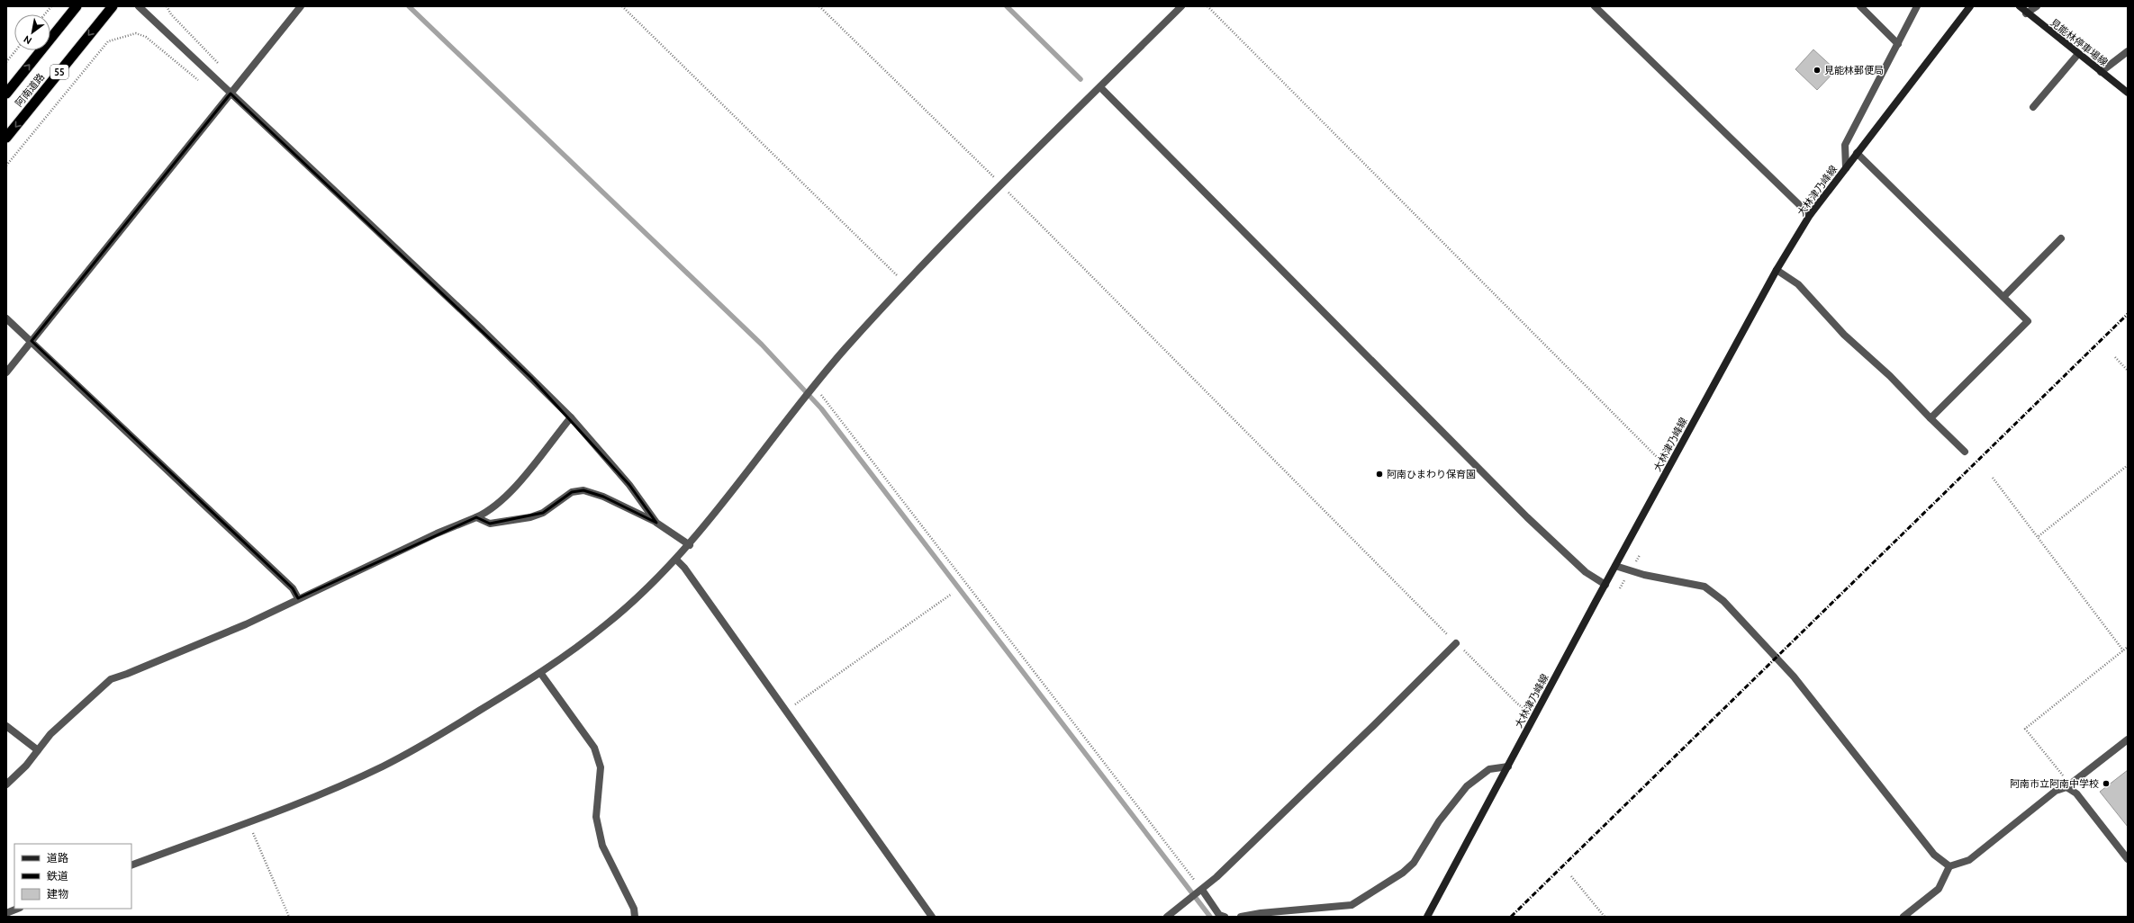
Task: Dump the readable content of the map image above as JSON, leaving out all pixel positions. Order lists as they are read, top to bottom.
{
  "streets": {
    "highway": ["55", "阿南道路"],
    "main road": ["見能林停車場線", "大林津乃峰線"]
  },
  "places": ["見能林郵便局", "阿南ひまわり保育園", "阿南市立阿南中学校"],
  "legend": ["道路", "鉄道", "建物"],
  "north": "bottom left"
}
